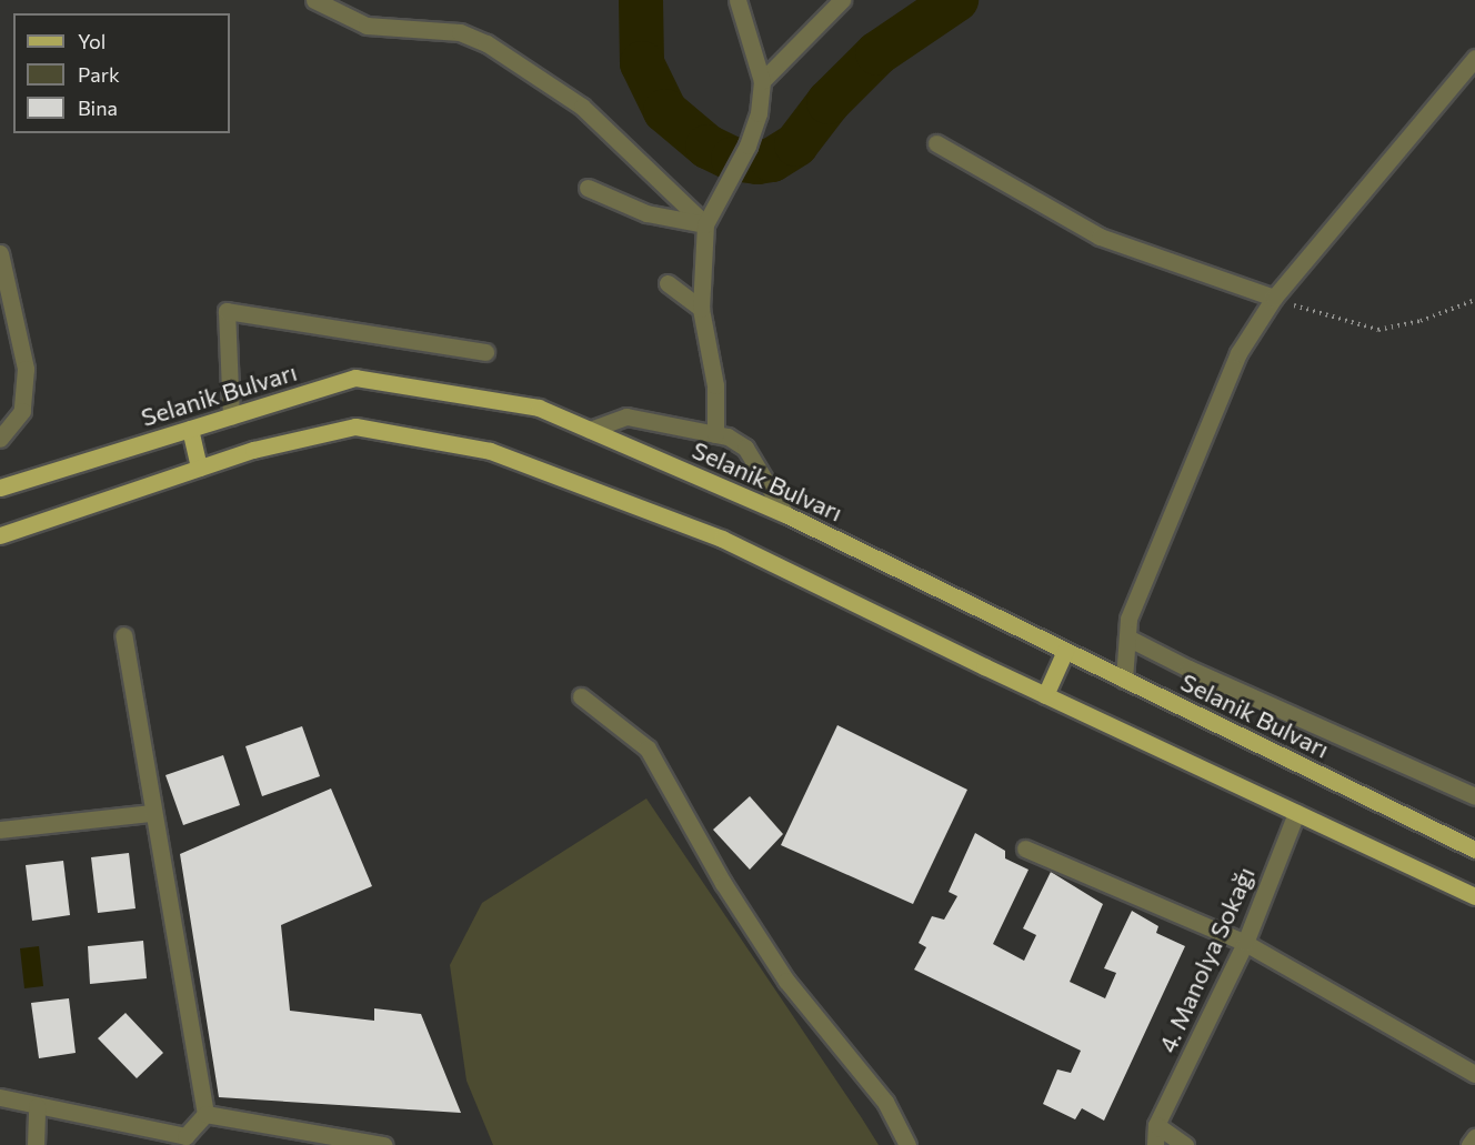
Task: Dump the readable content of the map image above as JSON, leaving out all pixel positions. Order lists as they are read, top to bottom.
{
  "streets": {
    "main road": ["Selanik Bulvarı"],
    "street": ["4. Manolya Sokağı"]
  },
  "legend": ["Yol", "Park", "Bina"]
}
